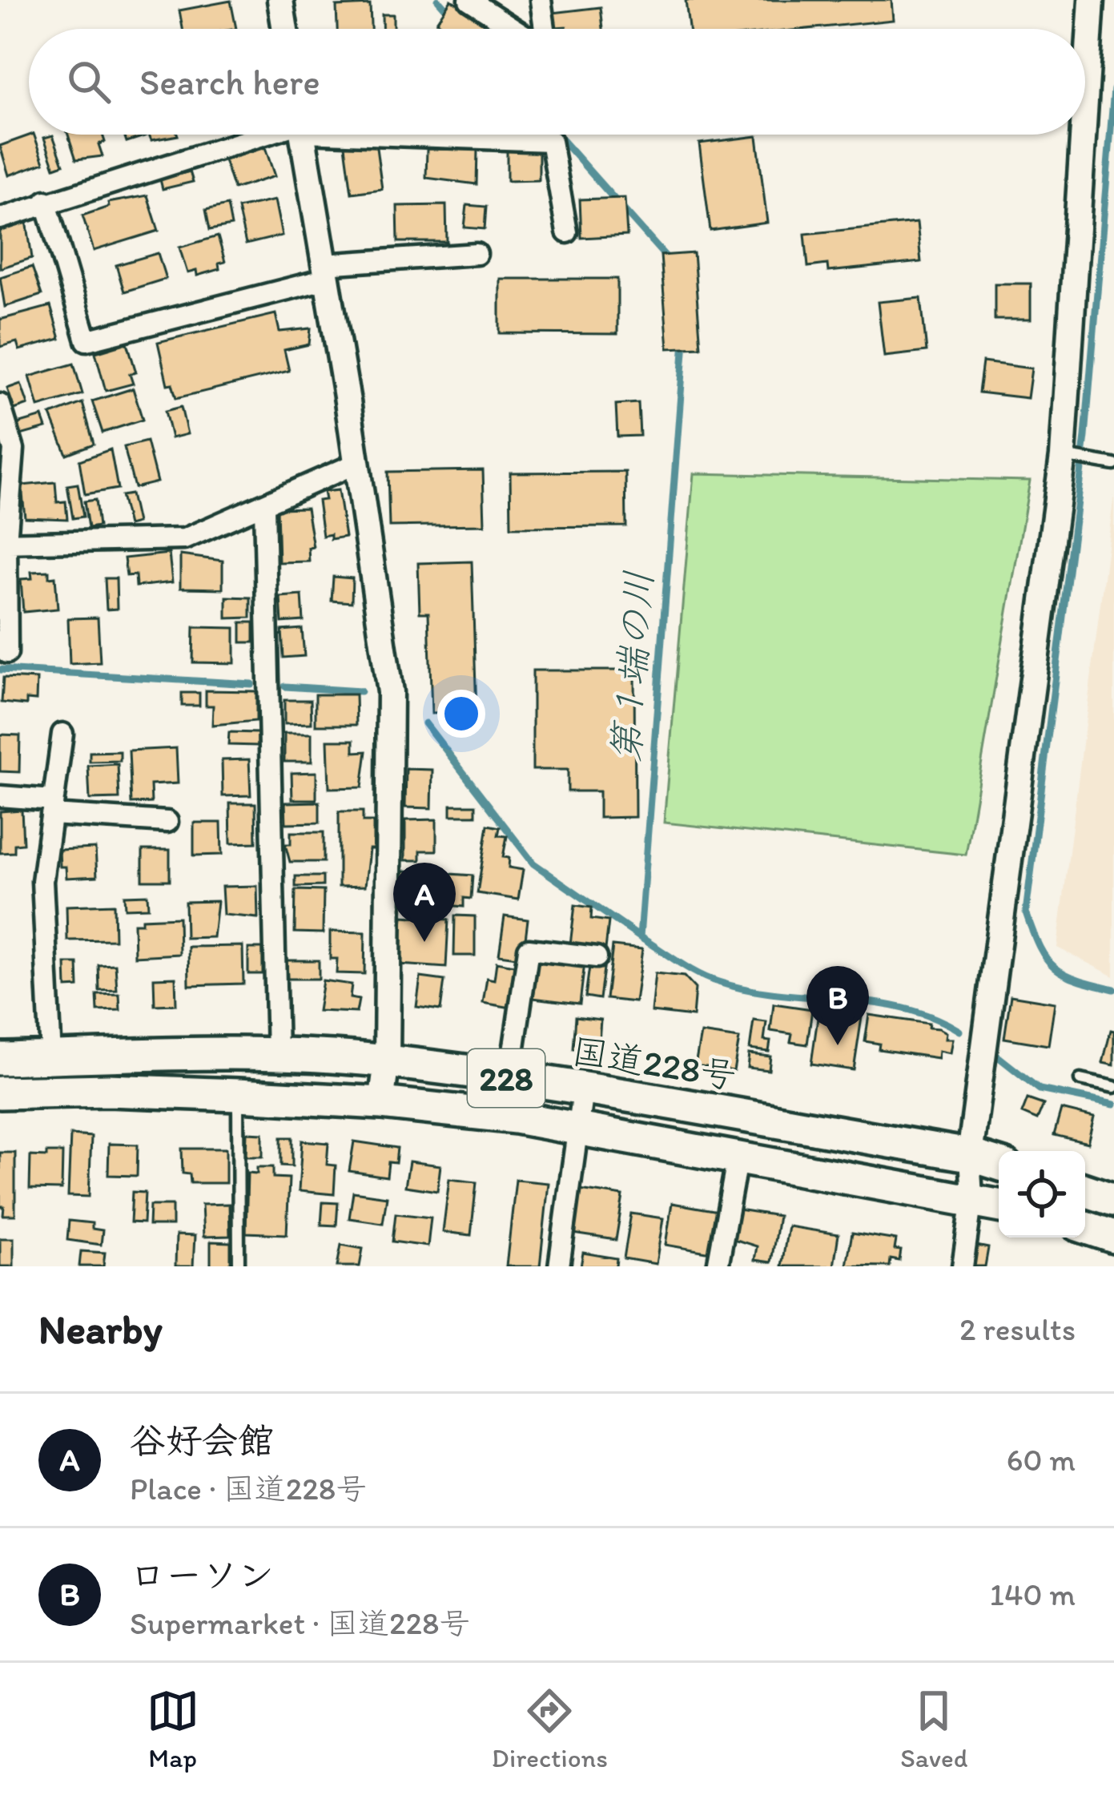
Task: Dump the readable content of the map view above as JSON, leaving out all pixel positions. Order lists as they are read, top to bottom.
{
  "streets": {
    "highway": ["国道228号", "228"]
  },
  "water": ["第１端の川"],
  "page": {
    "search": "Search here",
    "pins": ["A", "B"],
    "heading": ["Nearby", "2 results"],
    "list": [
      {
        "mark": "A",
        "name": "谷好会館",
        "note": "Place · 国道228号",
        "value": "60 m"
      },
      {
        "mark": "B",
        "name": "ローソン",
        "note": "Supermarket · 国道228号",
        "value": "140 m"
      }
    ],
    "nav": ["Map", "Directions", "Saved"]
  }
}
